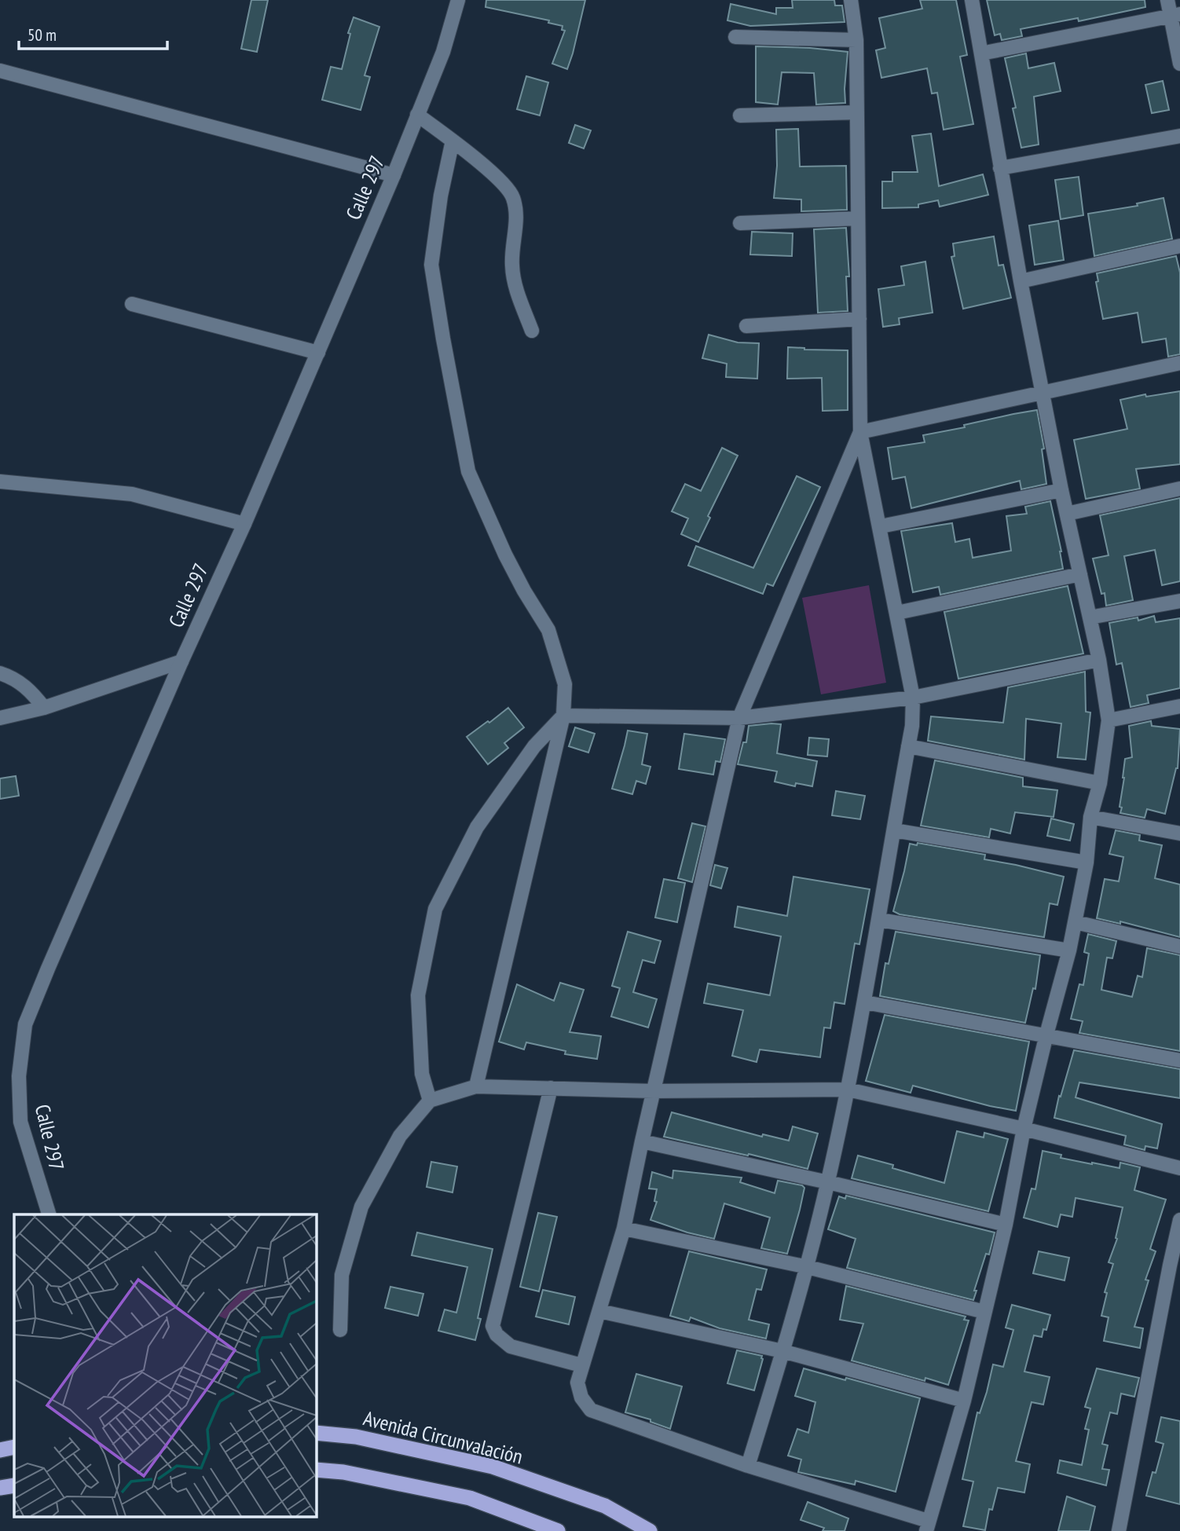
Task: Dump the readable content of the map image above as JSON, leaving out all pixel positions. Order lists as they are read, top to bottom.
{
  "streets": {
    "highway": ["Avenida Circunvalación"],
    "street": ["Calle 297"]
  },
  "scale_bar": "50 m"
}
